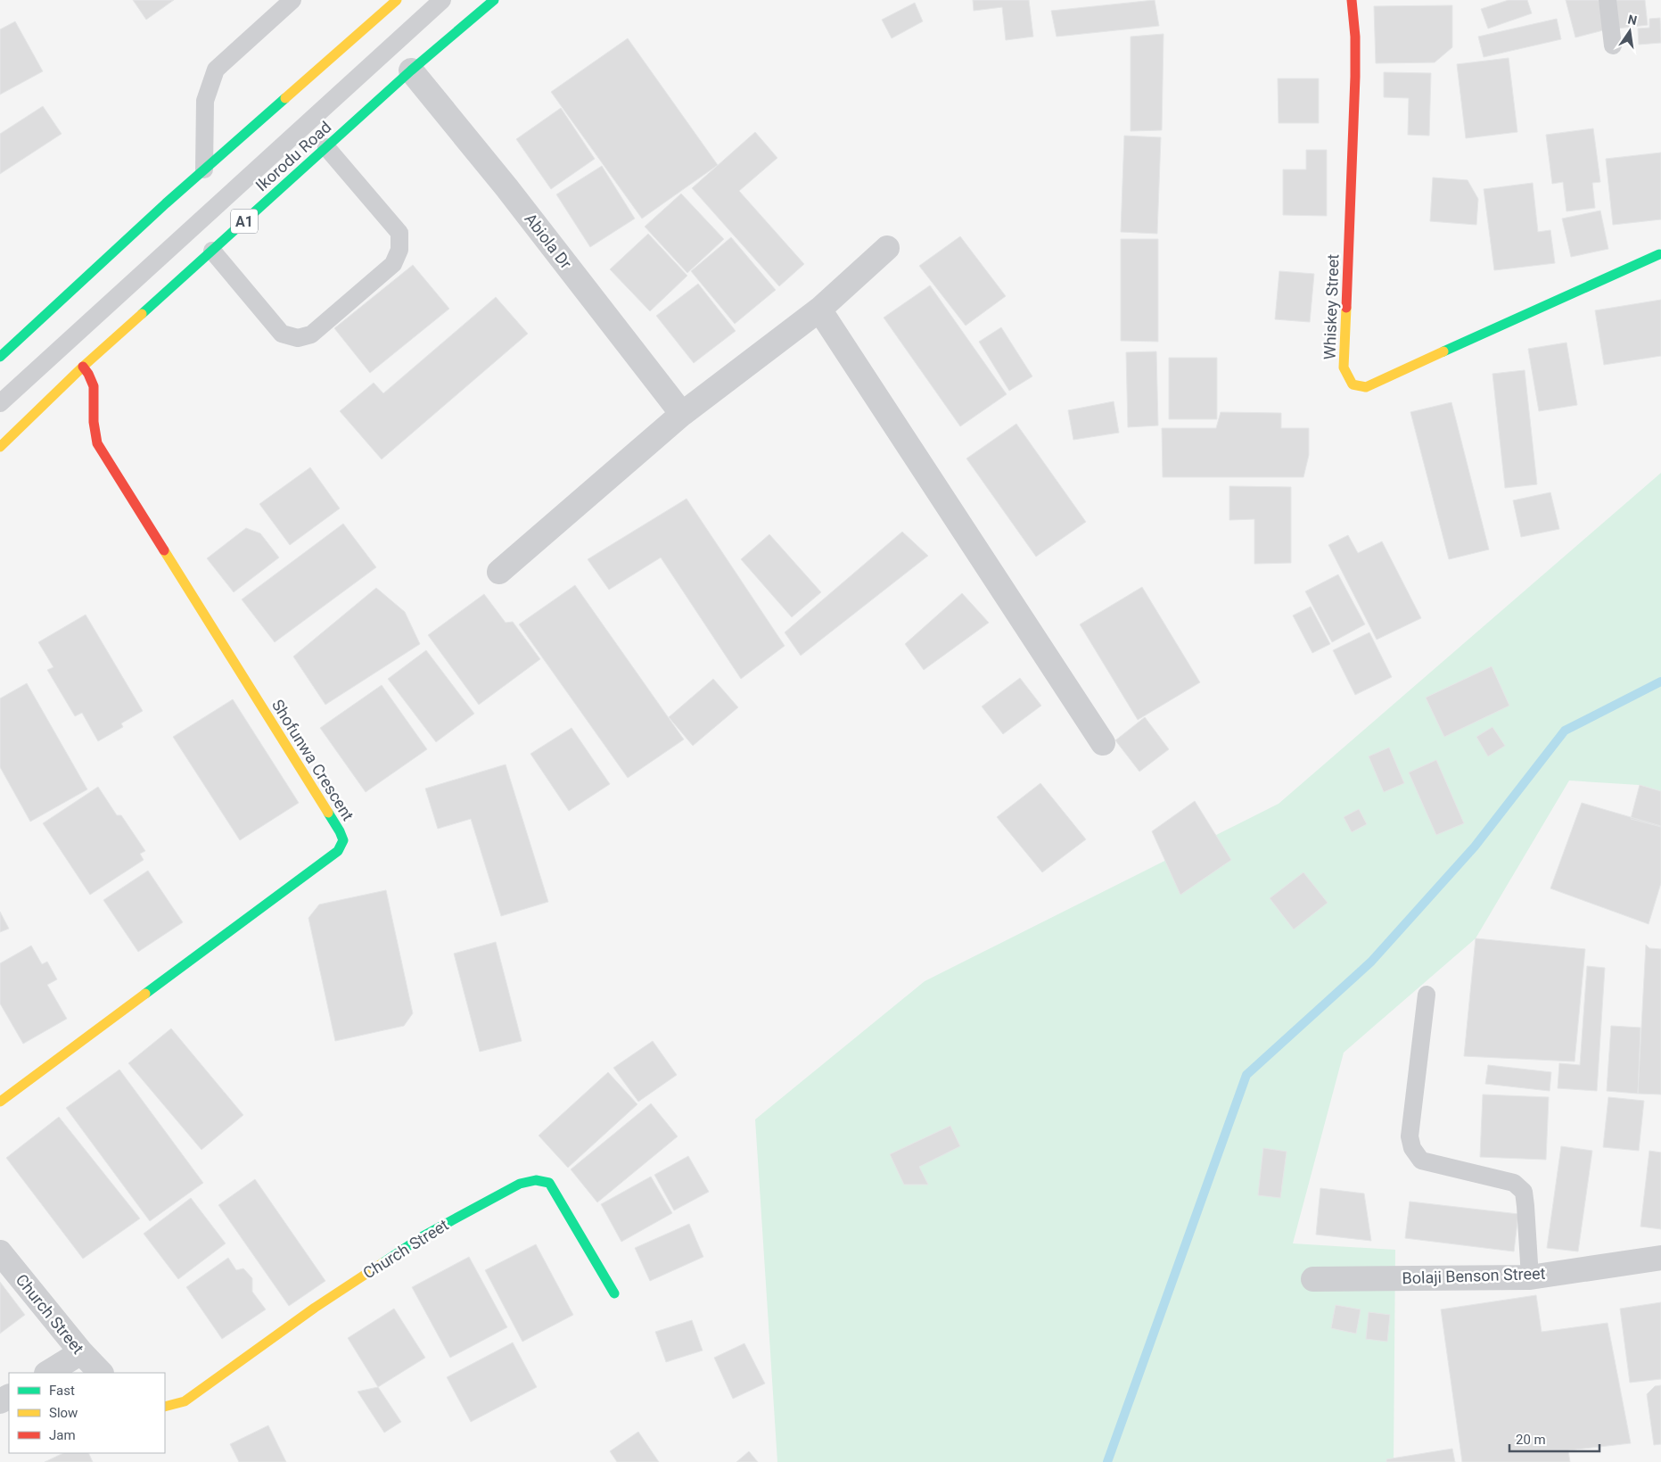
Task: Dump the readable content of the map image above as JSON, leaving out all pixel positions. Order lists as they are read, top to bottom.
{
  "streets": {
    "main road": [
      "Ikorodu Road",
      "A1",
      "Whiskey Street",
      "Shofunwa Crescent",
      "Church Street"
    ],
    "street": ["Abiola Dr", "Bolaji Benson Street"]
  },
  "crossings": [
    ["Ikorodu Road", "Abiola Dr"],
    ["Ikorodu Road", "Shofunwa Crescent"]
  ],
  "legend": ["Fast", "Slow", "Jam"],
  "scale_bar": "20 m",
  "north": "top"
}
